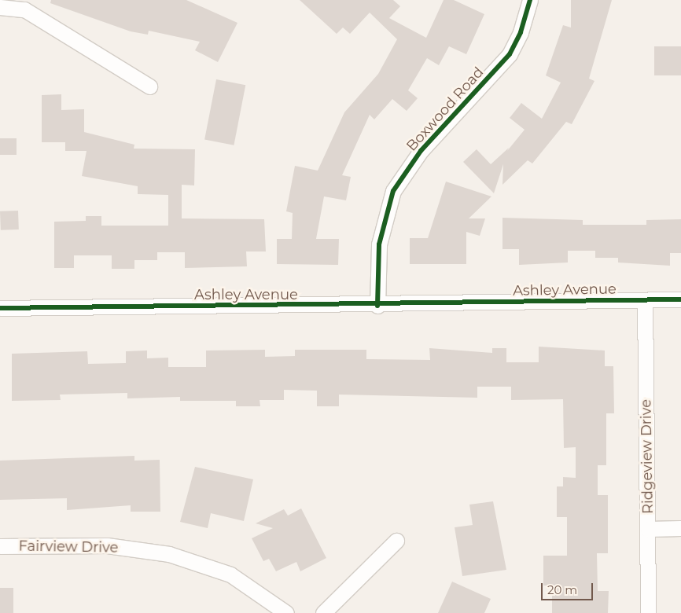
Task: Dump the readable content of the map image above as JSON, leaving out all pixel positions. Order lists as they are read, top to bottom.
{
  "streets": {
    "street": [
      "Boxwood Road",
      "Ashley Avenue",
      "Ridgeview Drive",
      "Fairview Drive"
    ]
  },
  "crossings": [
    ["Boxwood Road", "Ashley Avenue"],
    ["Ashley Avenue", "Ridgeview Drive"]
  ],
  "scale_bar": "20 m"
}
